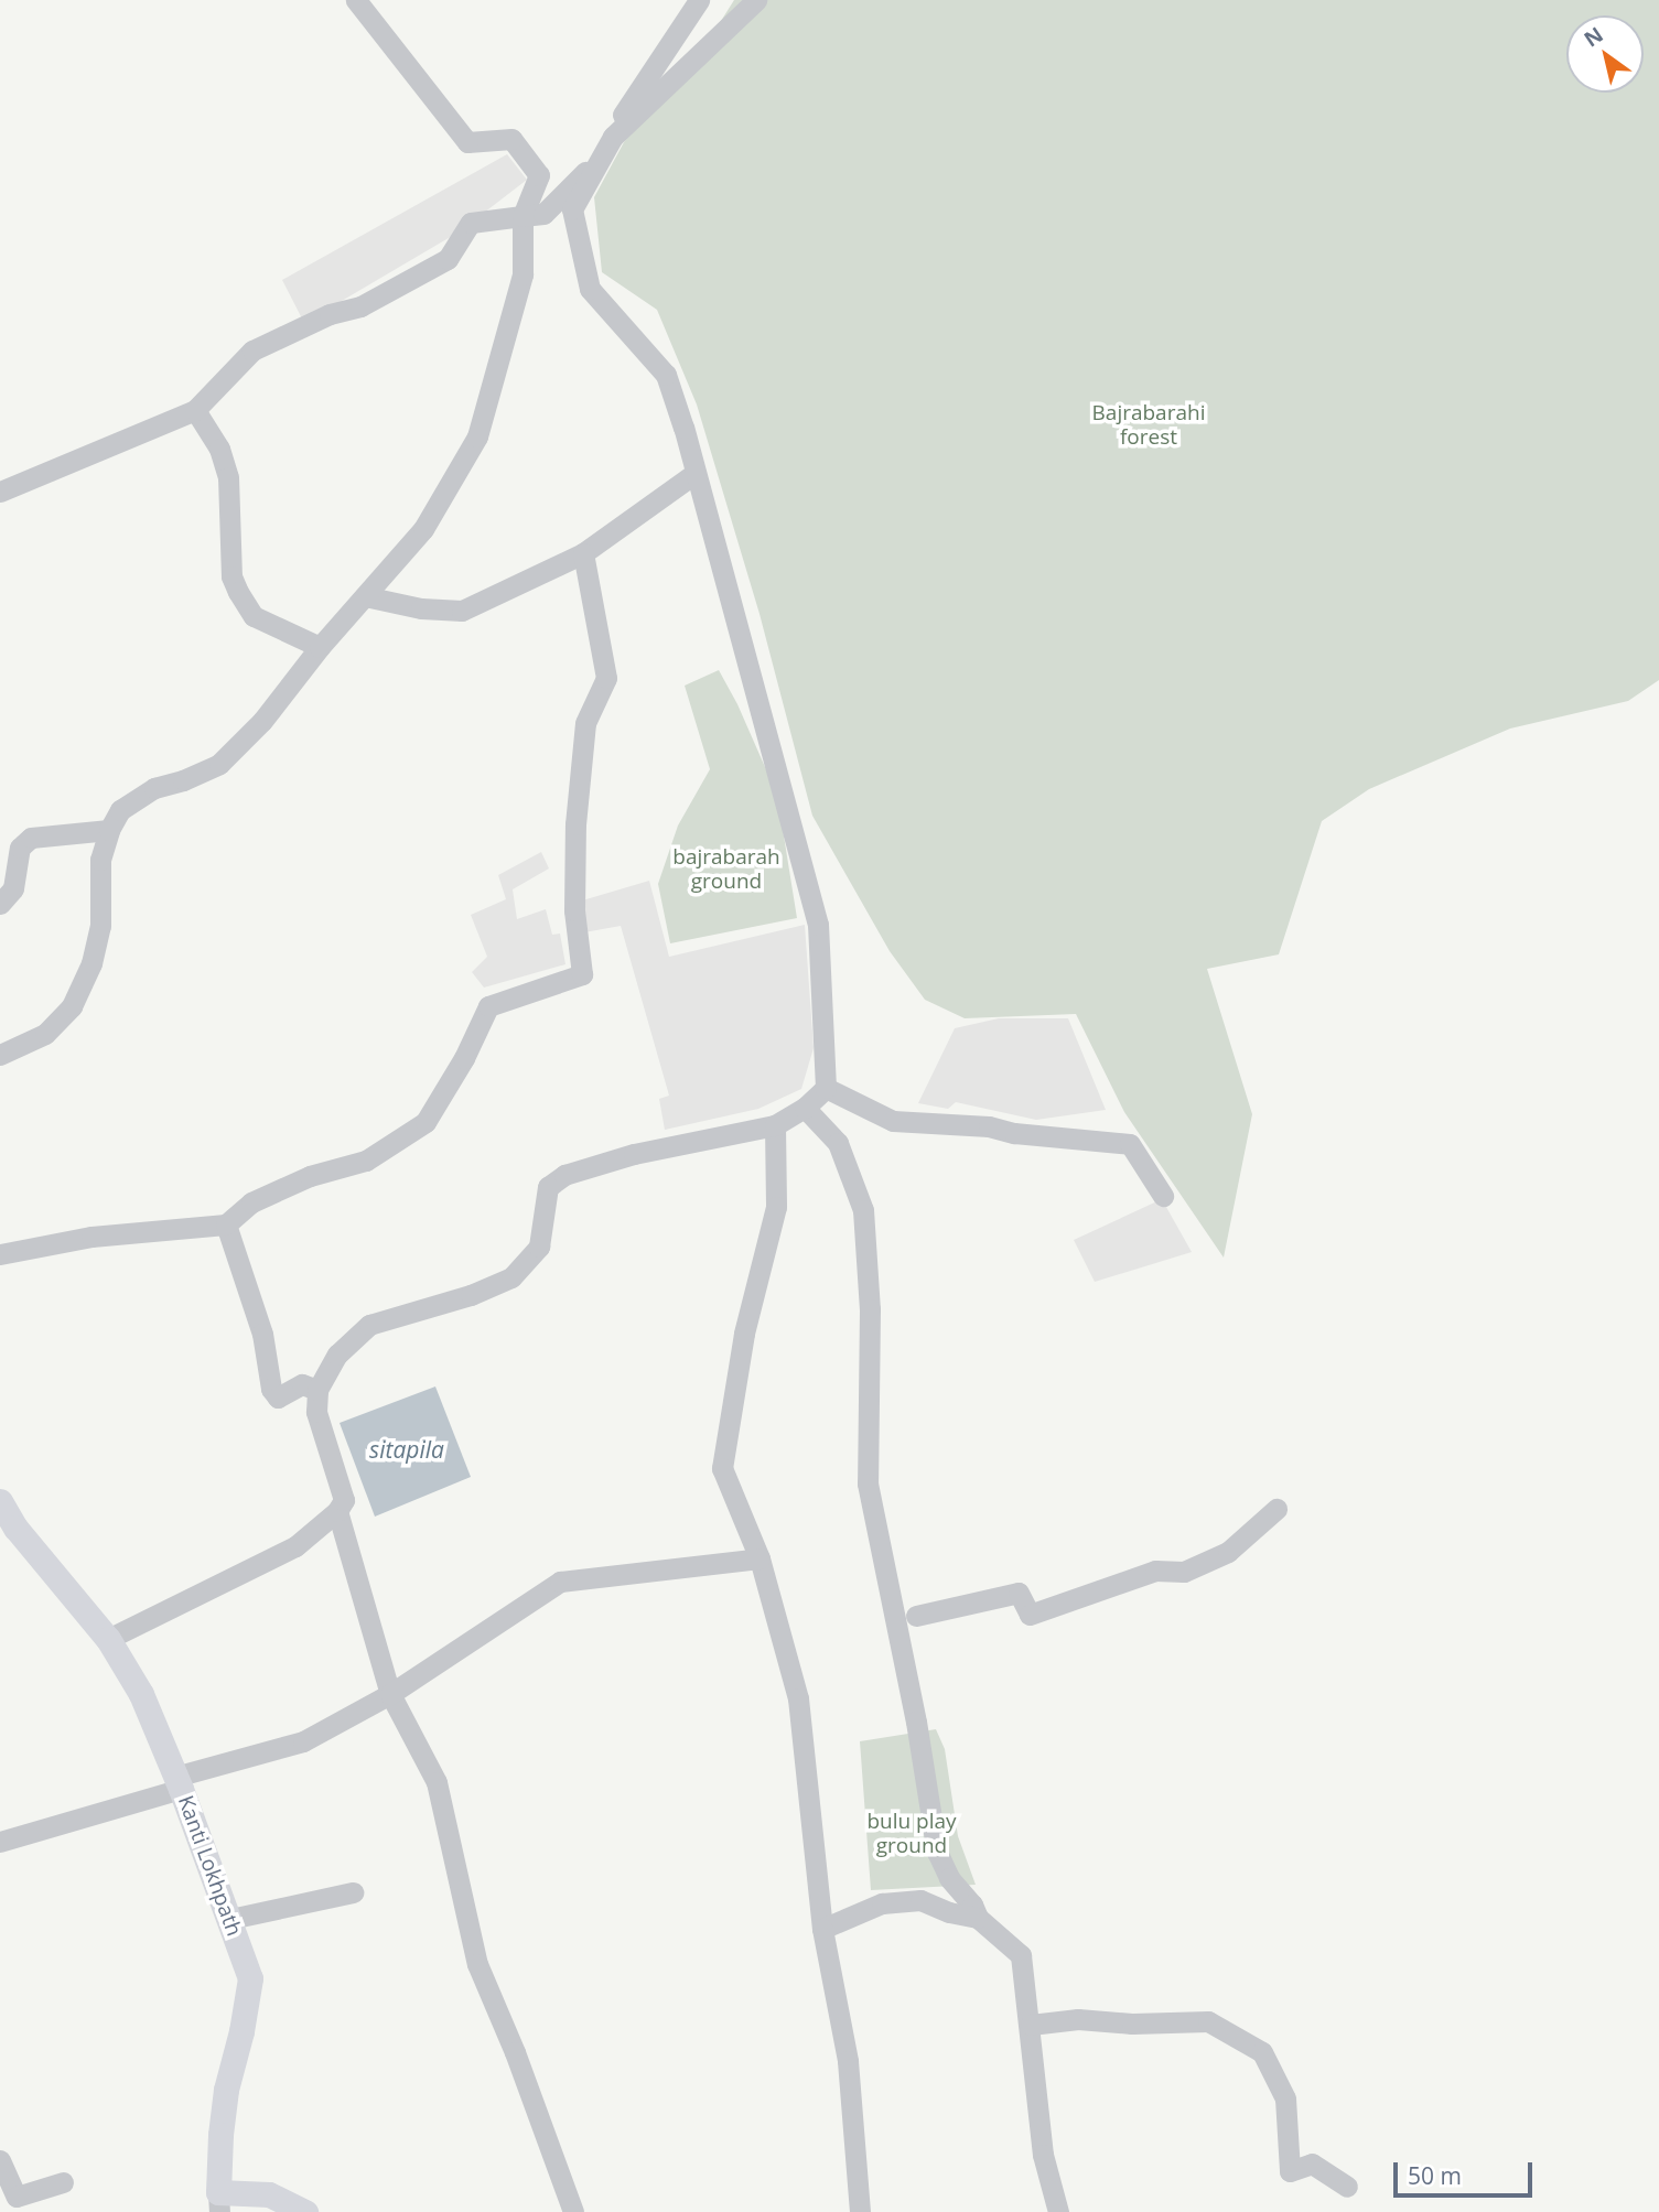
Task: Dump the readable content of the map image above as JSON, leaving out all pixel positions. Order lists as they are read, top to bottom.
{
  "streets": {
    "main road": ["Kanti Lokhpath"]
  },
  "water": ["sitapila"],
  "parks": ["Bajrabarahi forest", "bajrabarah ground", "bulu play ground"],
  "scale_bar": "50 m",
  "north": "top left"
}
